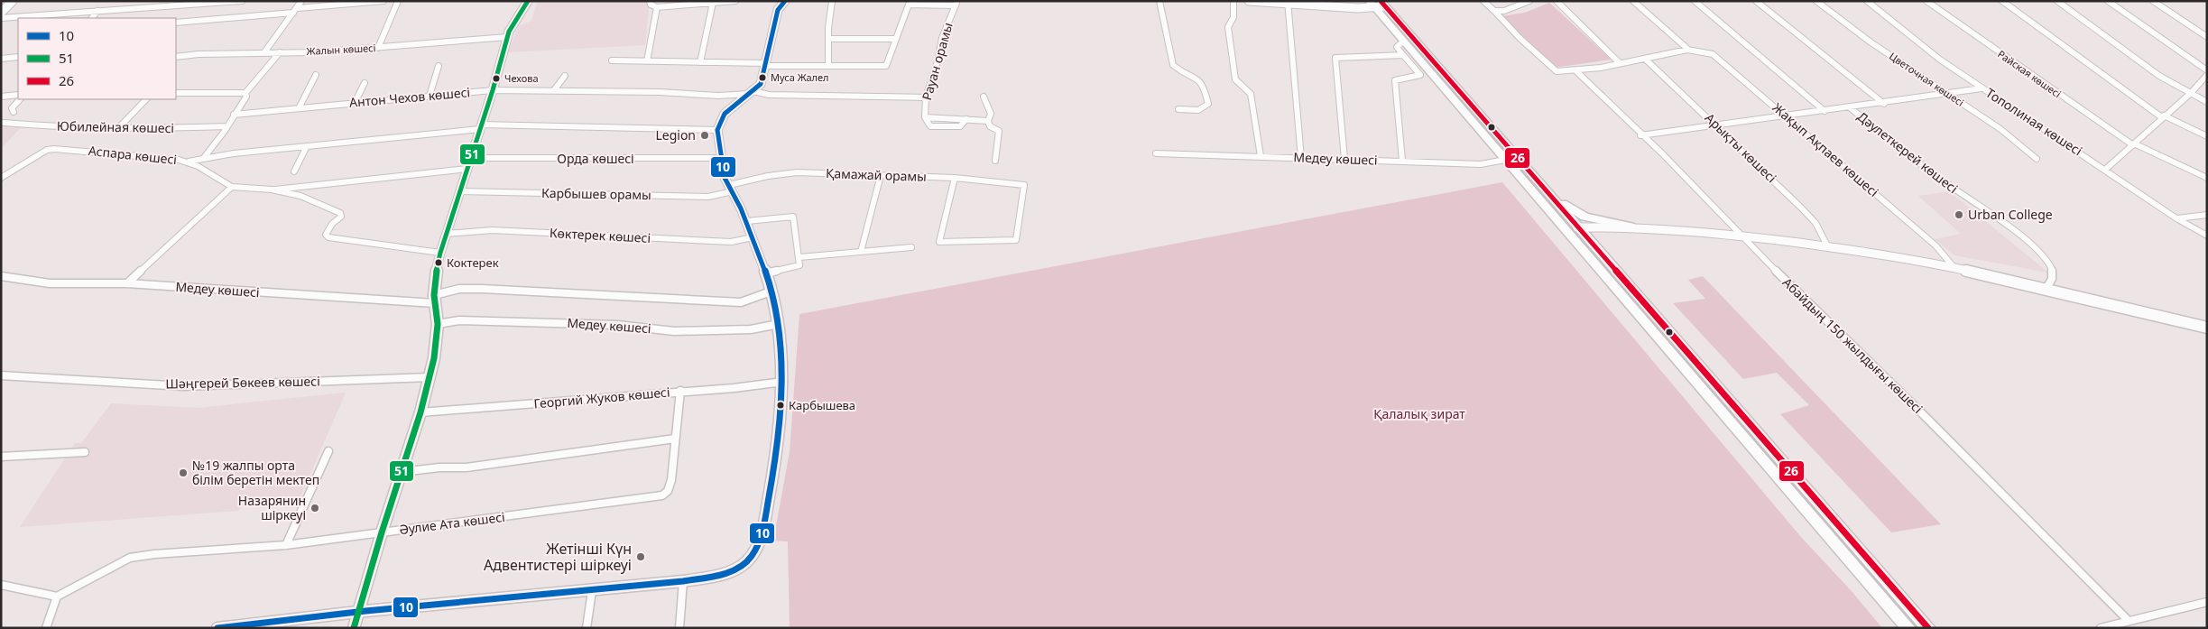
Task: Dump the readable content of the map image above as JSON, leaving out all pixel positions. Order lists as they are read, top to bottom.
{
  "streets": {
    "street": [
      "Жалын көшесі",
      "Рауан орамы",
      "Райская көшесі",
      "Цветочная көшесі",
      "Антон Чехов көшесі",
      "Тополиная көшесі",
      "Юбилейная көшесі",
      "Арықты көшесі",
      "Жақып Ақпаев көшесі",
      "Дәулеткерей көшесі",
      "Аспара көшесі",
      "Орда көшесі",
      "Медеу көшесі",
      "Қамажай орамы",
      "Карбышев орамы",
      "Көктерек көшесі",
      "Абайдың 150 жылдығы көшесі",
      "Шәңгерей Бөкеев көшесі",
      "Георгий Жуков көшесі",
      "Әулие Ата көшесі"
    ]
  },
  "crossings": [
    ["Рауан орамы", "Антон Чехов көшесі"],
    ["Аспара көшесі", "Орда көшесі"],
    ["Қамажай орамы", "Карбышев орамы"],
    ["Георгий Жуков көшесі", "Әулие Ата көшесі"]
  ],
  "parks": ["Қалалық зират"],
  "places": [
    "Муса Жалел",
    "Чехова",
    "Legion",
    "Urban College",
    "Коктерек",
    "Карбышева",
    "№19 жалпы орта білім беретін мектеп",
    "Назарянин шіркеуі",
    "Жетінші Күн Адвентистері шіркеуі"
  ],
  "lines": ["transit line 10", "transit line 51", "transit line 26"],
  "legend": ["10", "51", "26"]
}
